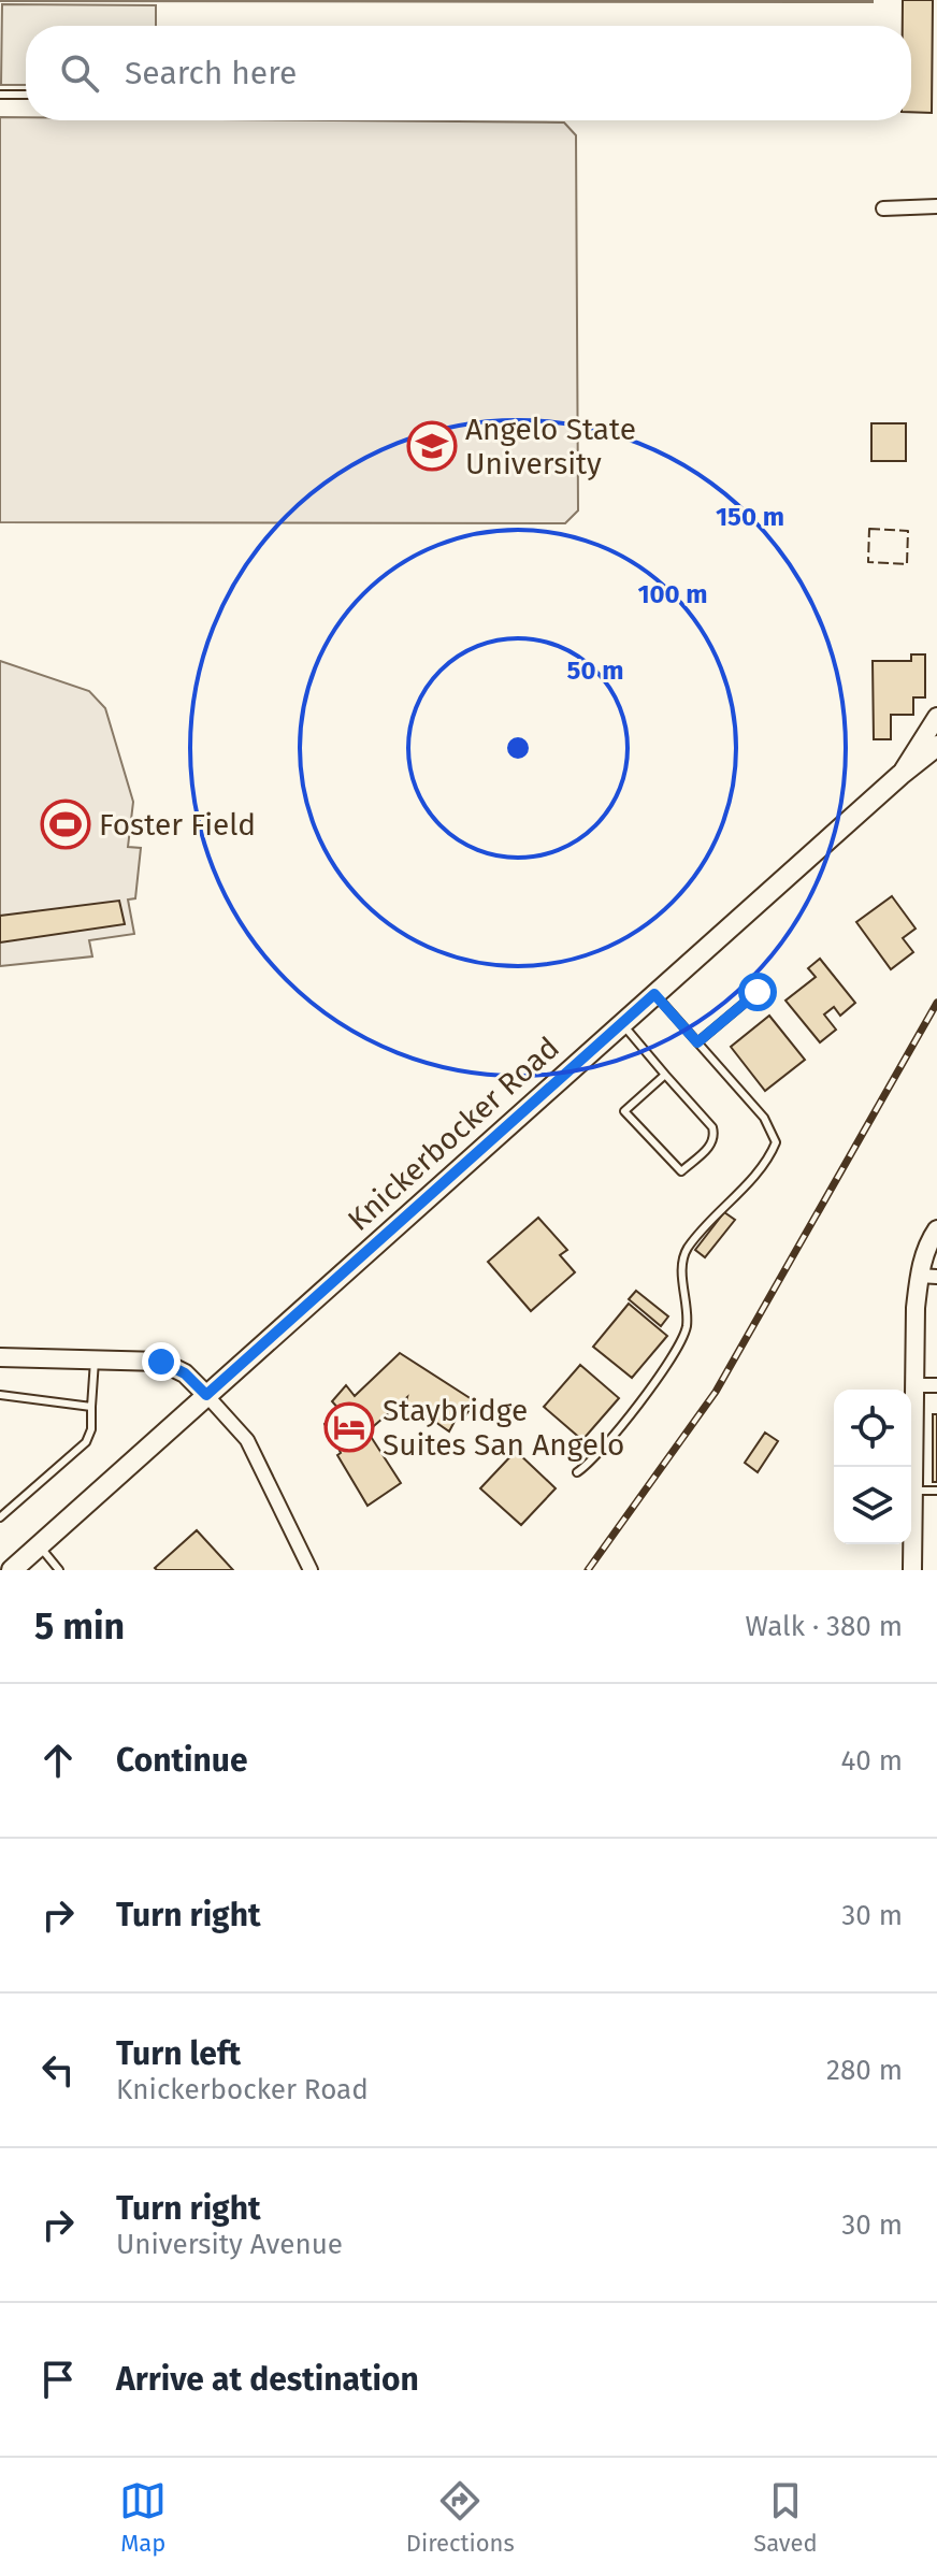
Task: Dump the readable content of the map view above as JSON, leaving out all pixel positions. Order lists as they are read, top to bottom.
{
  "streets": {
    "main road": ["Knickerbocker Road"]
  },
  "places": {
    "school or university": ["Angelo State University"],
    "sports": ["Foster Field"],
    "hotel": ["Staybridge Suites San Angelo"]
  },
  "page": {
    "search": "Search here",
    "heading": ["5 min", "Walk · 380 m"],
    "list": [
      ["Continue", "40 m"],
      ["Turn right", "30 m"],
      ["Turn left", "Knickerbocker Road", "280 m"],
      ["Turn right", "University Avenue", "30 m"],
      "Arrive at destination"
    ],
    "nav": ["Map", "Directions", "Saved"]
  },
  "rings": ["150 m", "100 m", "50 m"]
}
